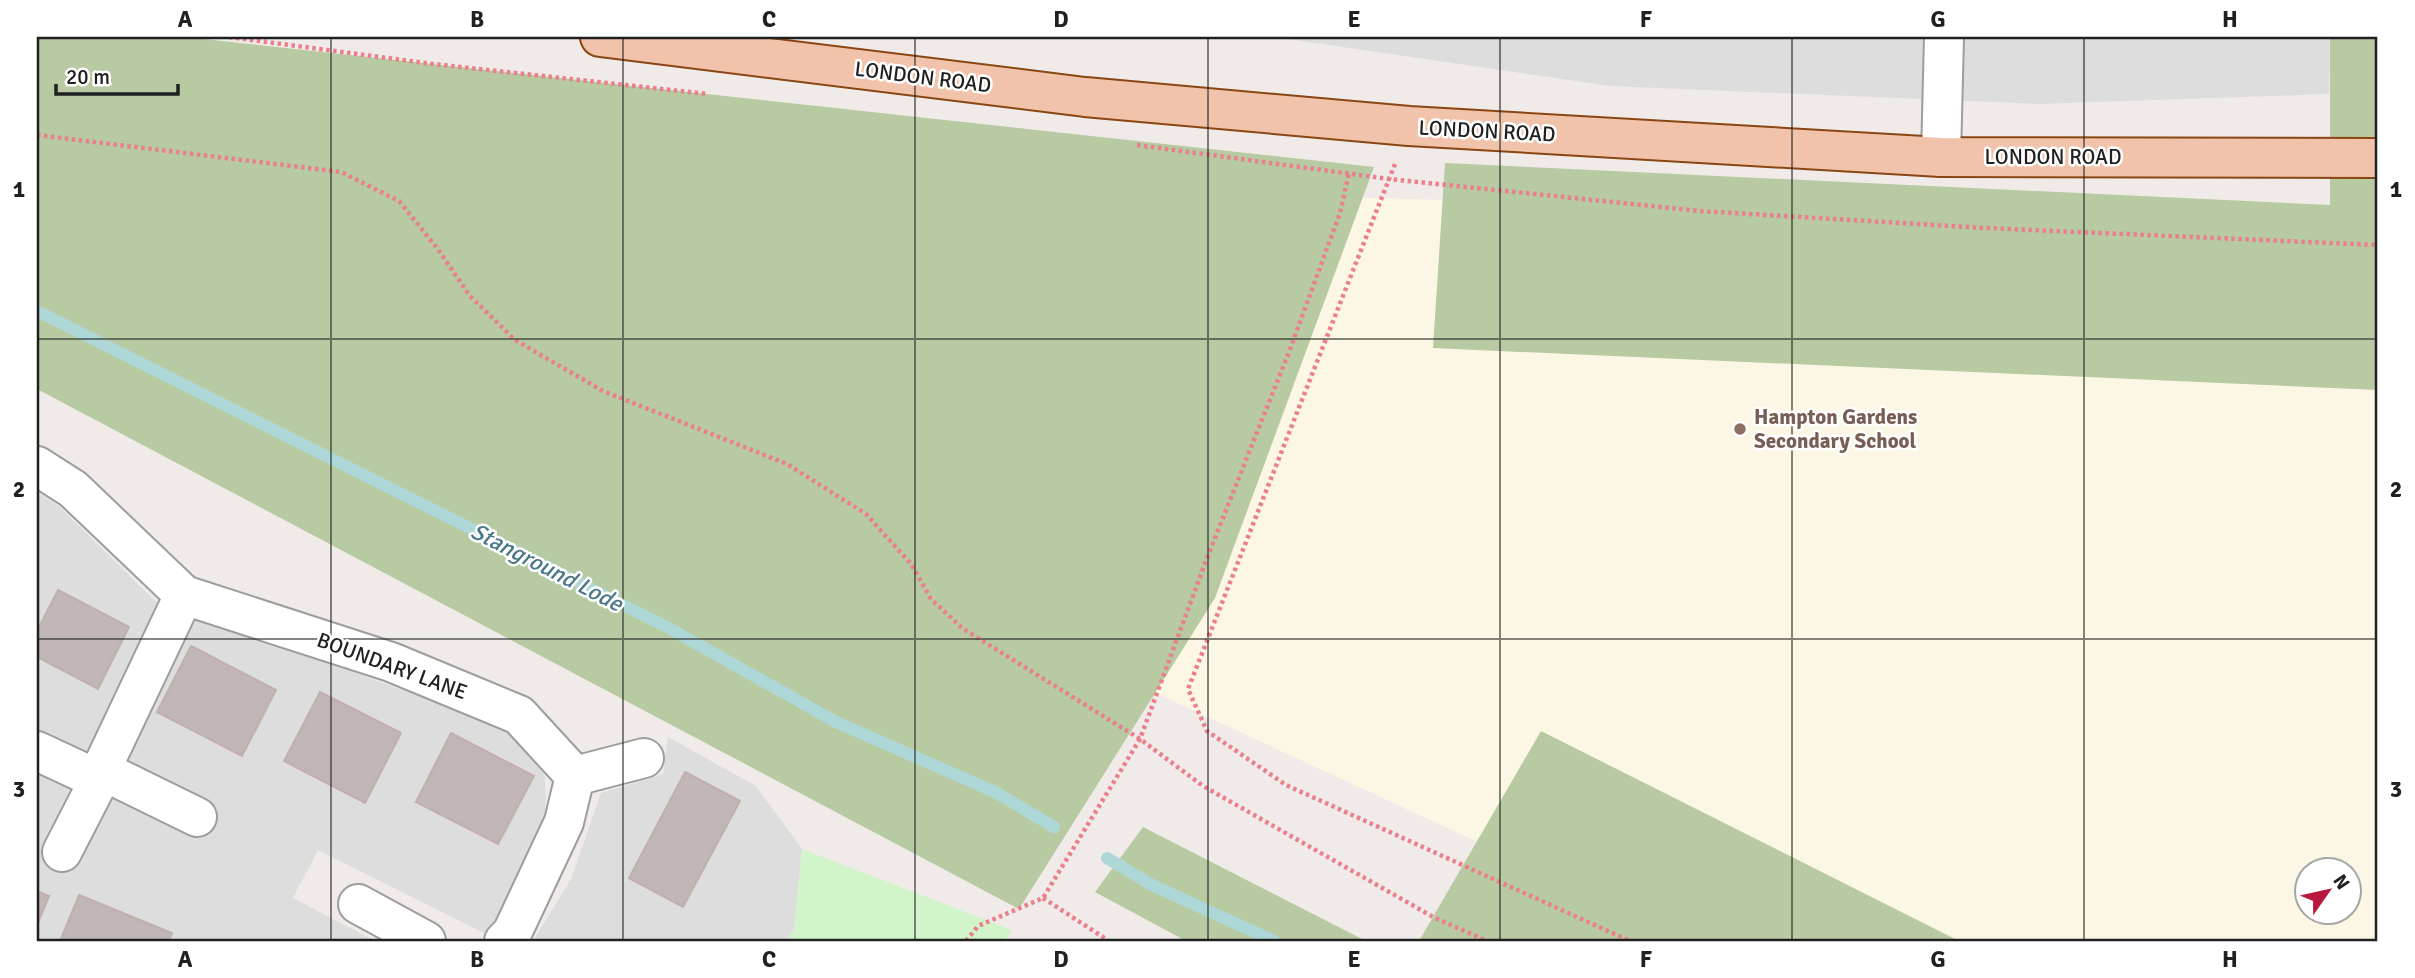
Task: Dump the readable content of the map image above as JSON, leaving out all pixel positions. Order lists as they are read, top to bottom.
{
  "streets": {
    "main road": ["LONDON ROAD"],
    "street": ["BOUNDARY LANE"]
  },
  "water": ["Stanground Lode"],
  "places": ["Hampton Gardens Secondary School"],
  "scale_bar": "20 m",
  "north": "top right",
  "grid": {
    "columns": [
      "A",
      "B",
      "C",
      "D",
      "E",
      "F",
      "G",
      "H"
    ],
    "rows": ["1", "2", "3"]
  }
}
